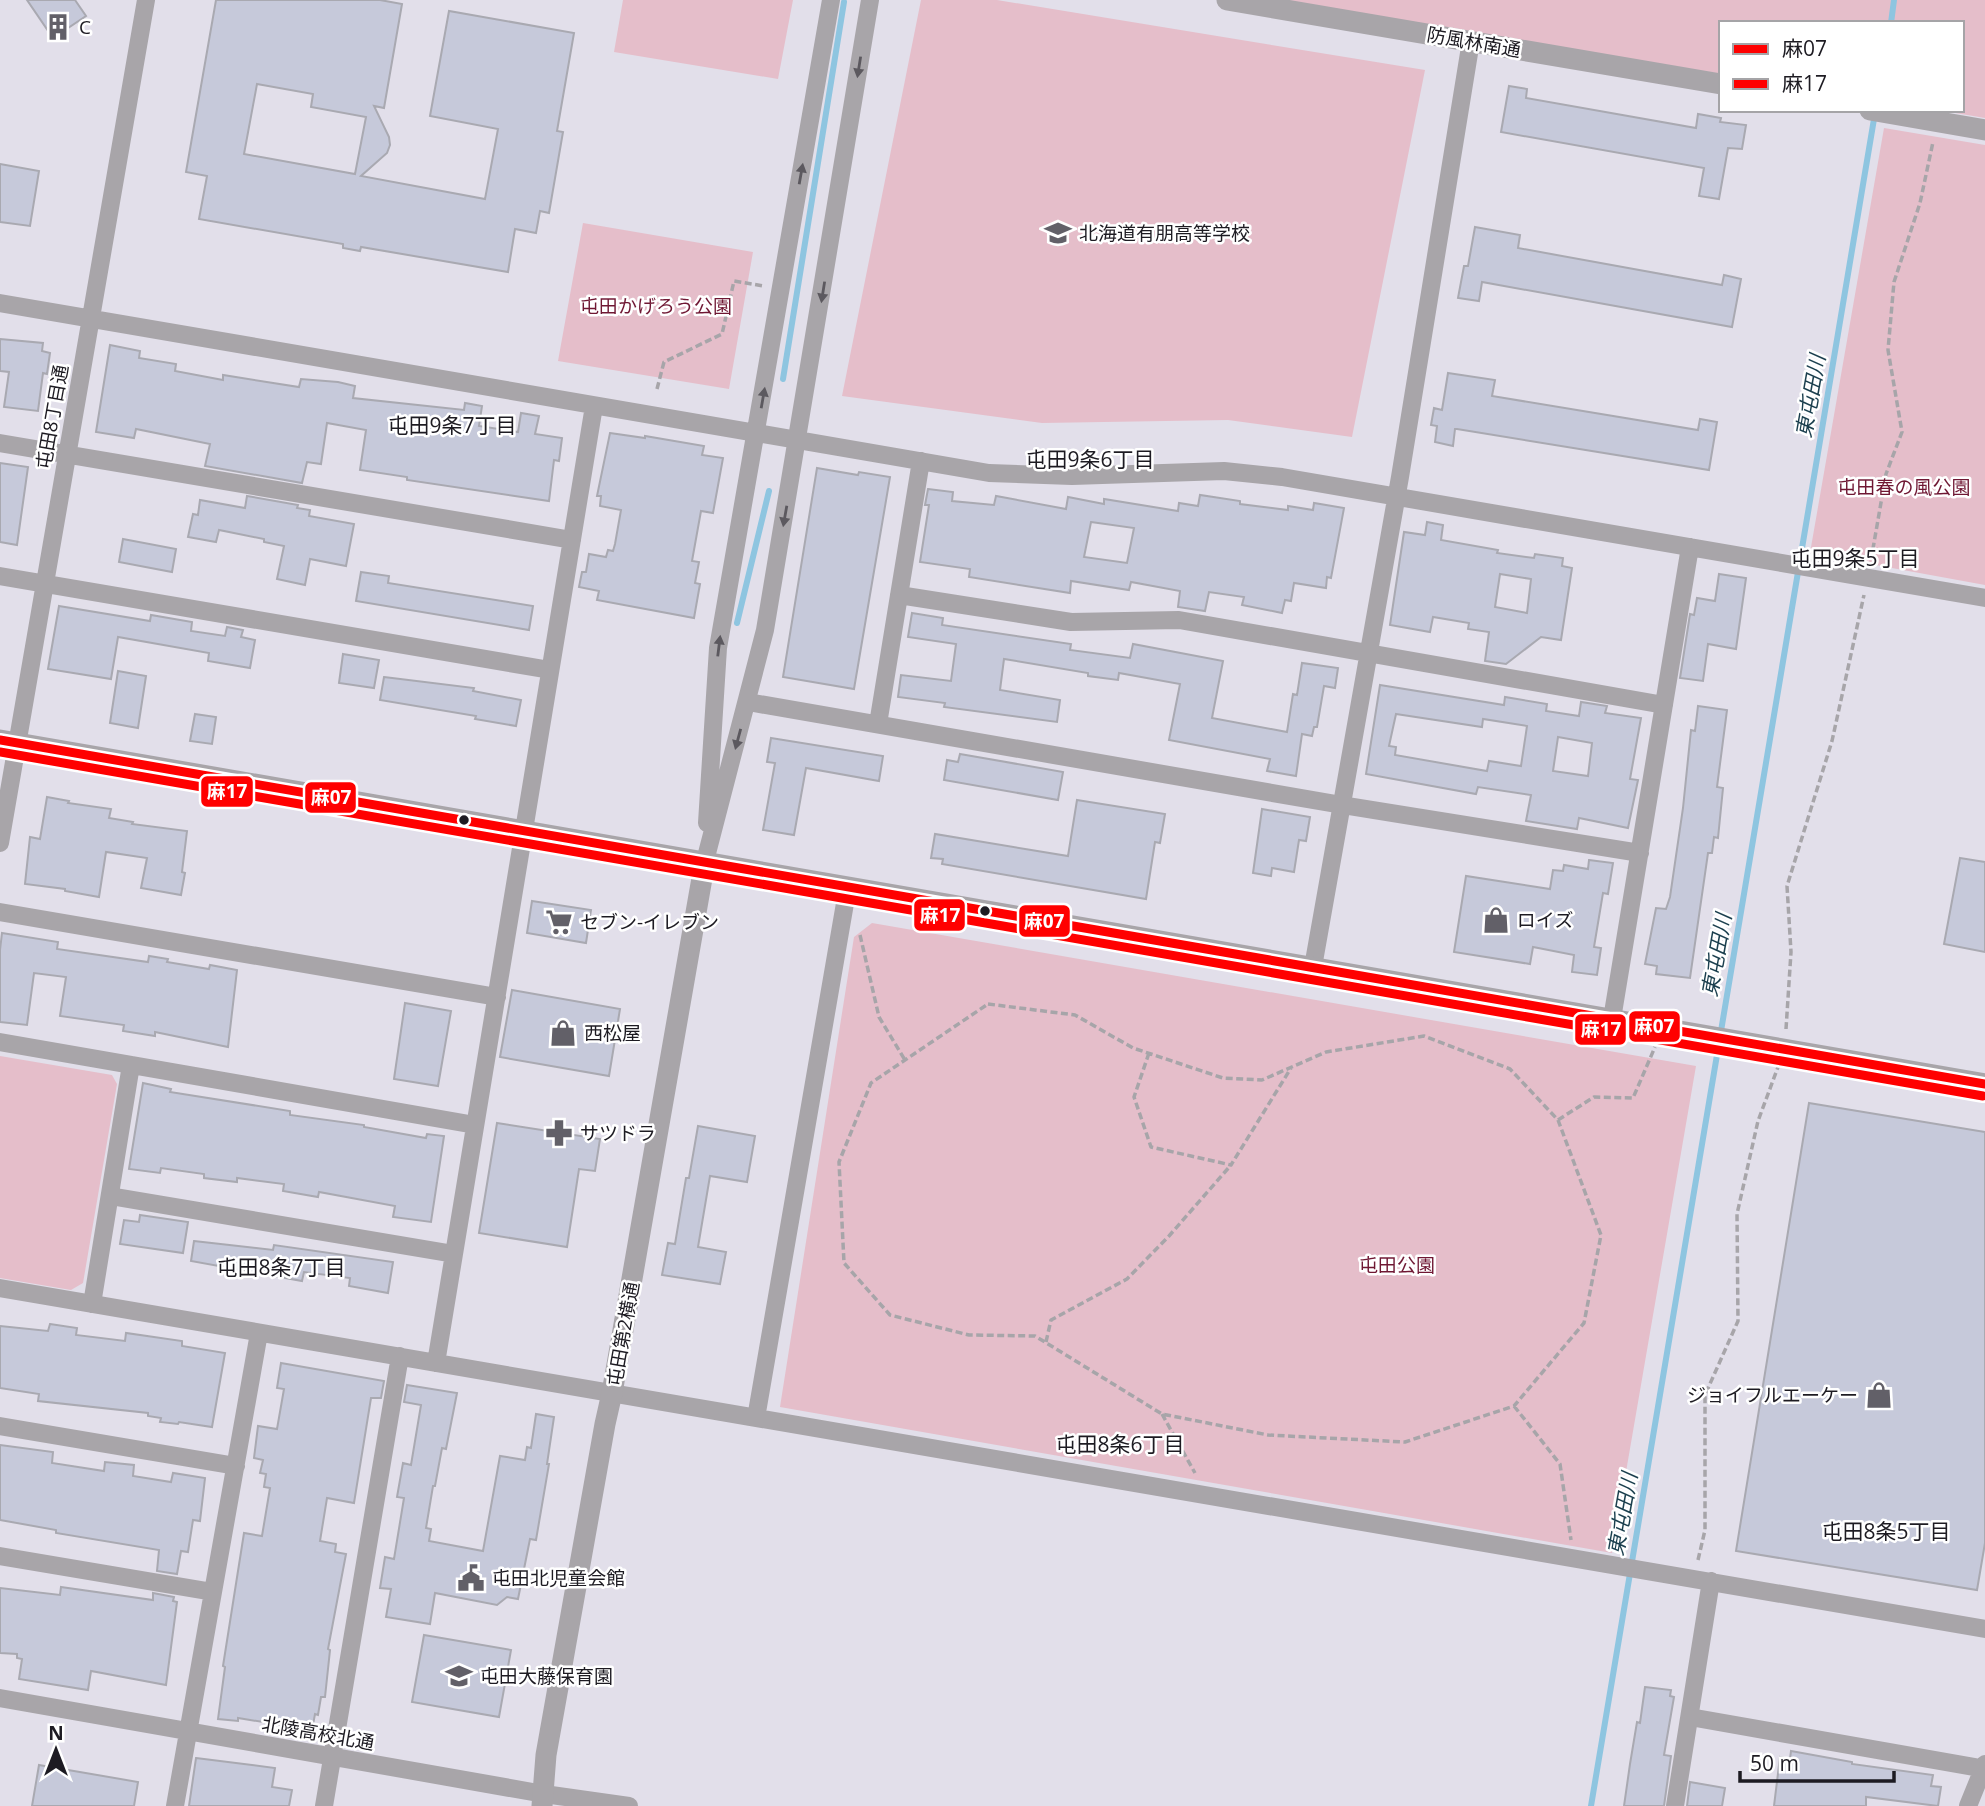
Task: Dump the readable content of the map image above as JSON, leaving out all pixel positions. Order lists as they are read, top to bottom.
{
  "streets": {
    "street": [
      "防風林南通",
      "屯田8丁目通",
      "屯田第2横通",
      "北陵高校北通"
    ]
  },
  "crossings": [
    ["屯田第2横通", "北陵高校北通"]
  ],
  "districts": [
    "屯田9条7丁目",
    "屯田9条6丁目",
    "屯田9条5丁目",
    "屯田8条7丁目",
    "屯田8条6丁目",
    "屯田8条5丁目"
  ],
  "water": ["東屯田川"],
  "parks": ["屯田かげろう公園", "屯田春の風公園", "屯田公園"],
  "places": {
    "building": ["C"],
    "school or university": ["北海道有朋高等学校", "屯田大藤保育園"],
    "shop": ["ロイズ", "西松屋", "ジョイフルエーケー"],
    "supermarket": ["セブン-イレブン"],
    "pharmacy": ["サツドラ"],
    "public building": ["屯田北児童会館"]
  },
  "lines": ["transit line 麻07", "transit line 麻17"],
  "legend": ["麻07", "麻17"],
  "scale_bar": "50 m",
  "north": "top"
}
